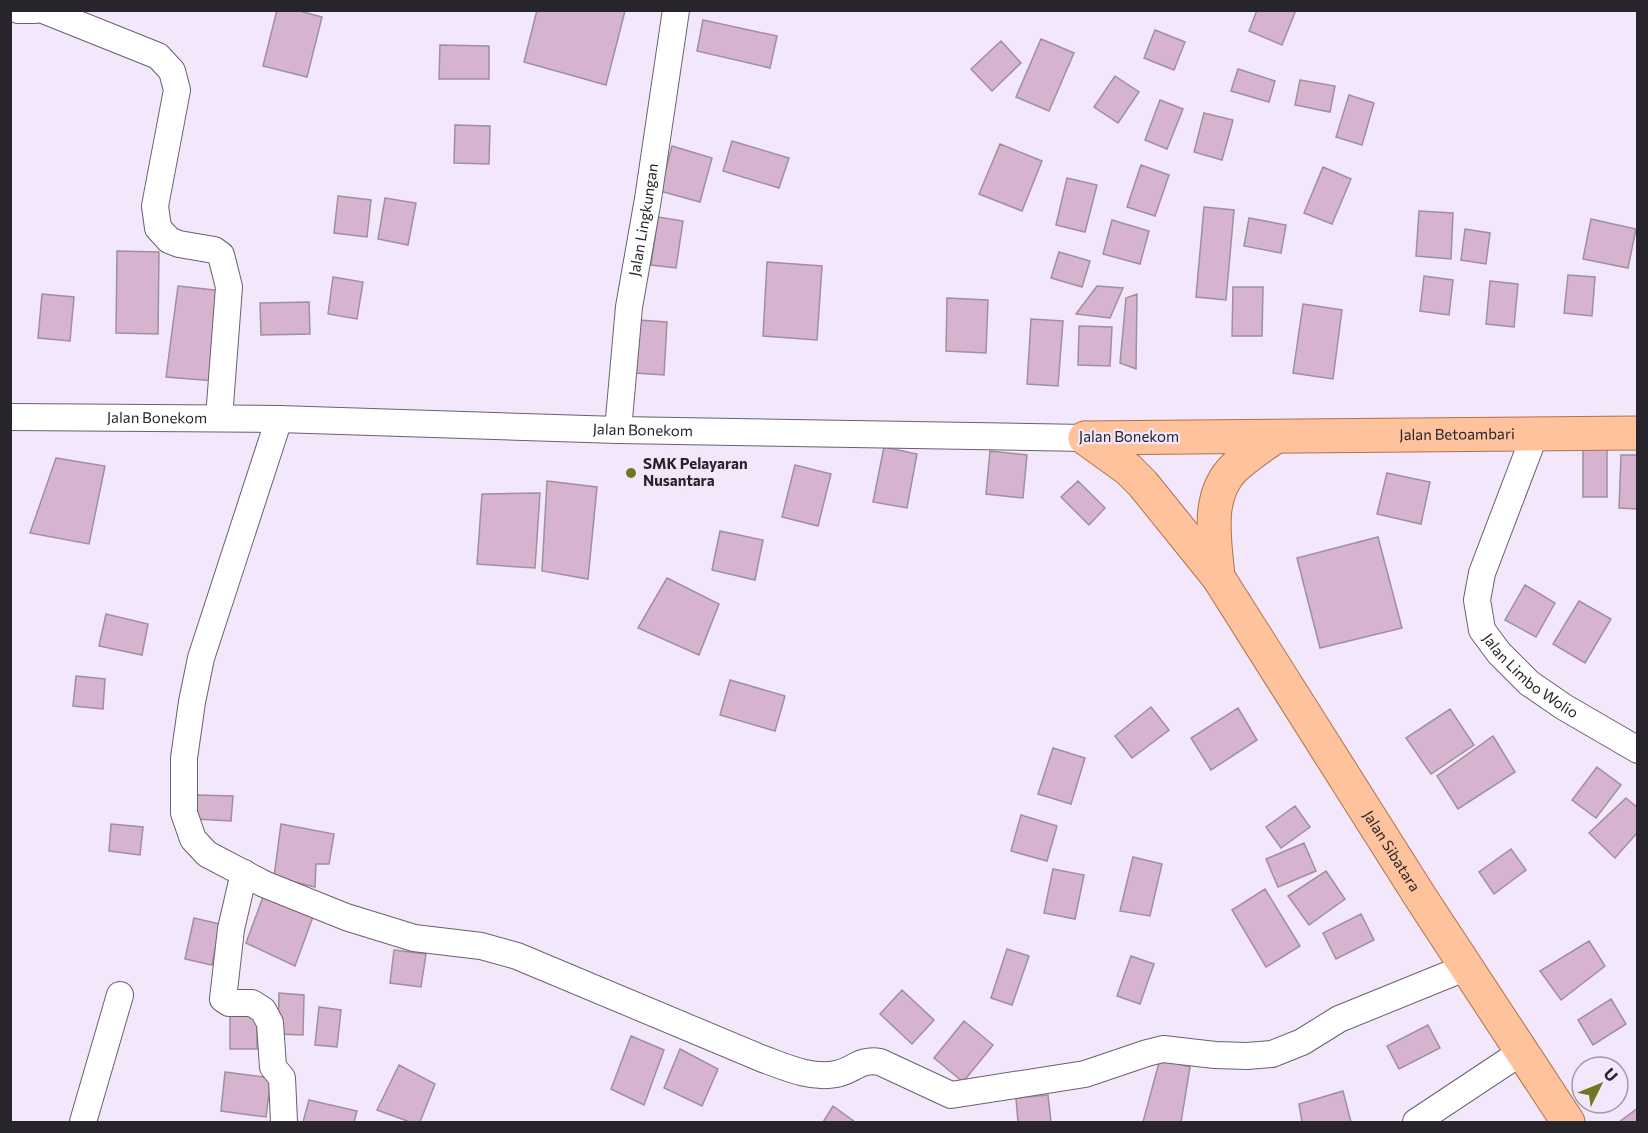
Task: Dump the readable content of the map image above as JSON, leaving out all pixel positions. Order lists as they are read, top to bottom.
{
  "streets": {
    "main road": ["Jalan Bonekom", "Jalan Betoambari", "Jalan Sibatara"],
    "street": ["Jalan Lingkungan", "Jalan Limbo Wolio"]
  },
  "crossings": [
    ["Jalan Lingkungan", "Jalan Bonekom"],
    ["Jalan Bonekom", "Jalan Betoambari"],
    ["Jalan Bonekom", "Jalan Sibatara"],
    ["Jalan Betoambari", "Jalan Limbo Wolio"],
    ["Jalan Betoambari", "Jalan Sibatara"]
  ],
  "places": ["SMK Pelayaran Nusantara"],
  "north": "top right"
}
